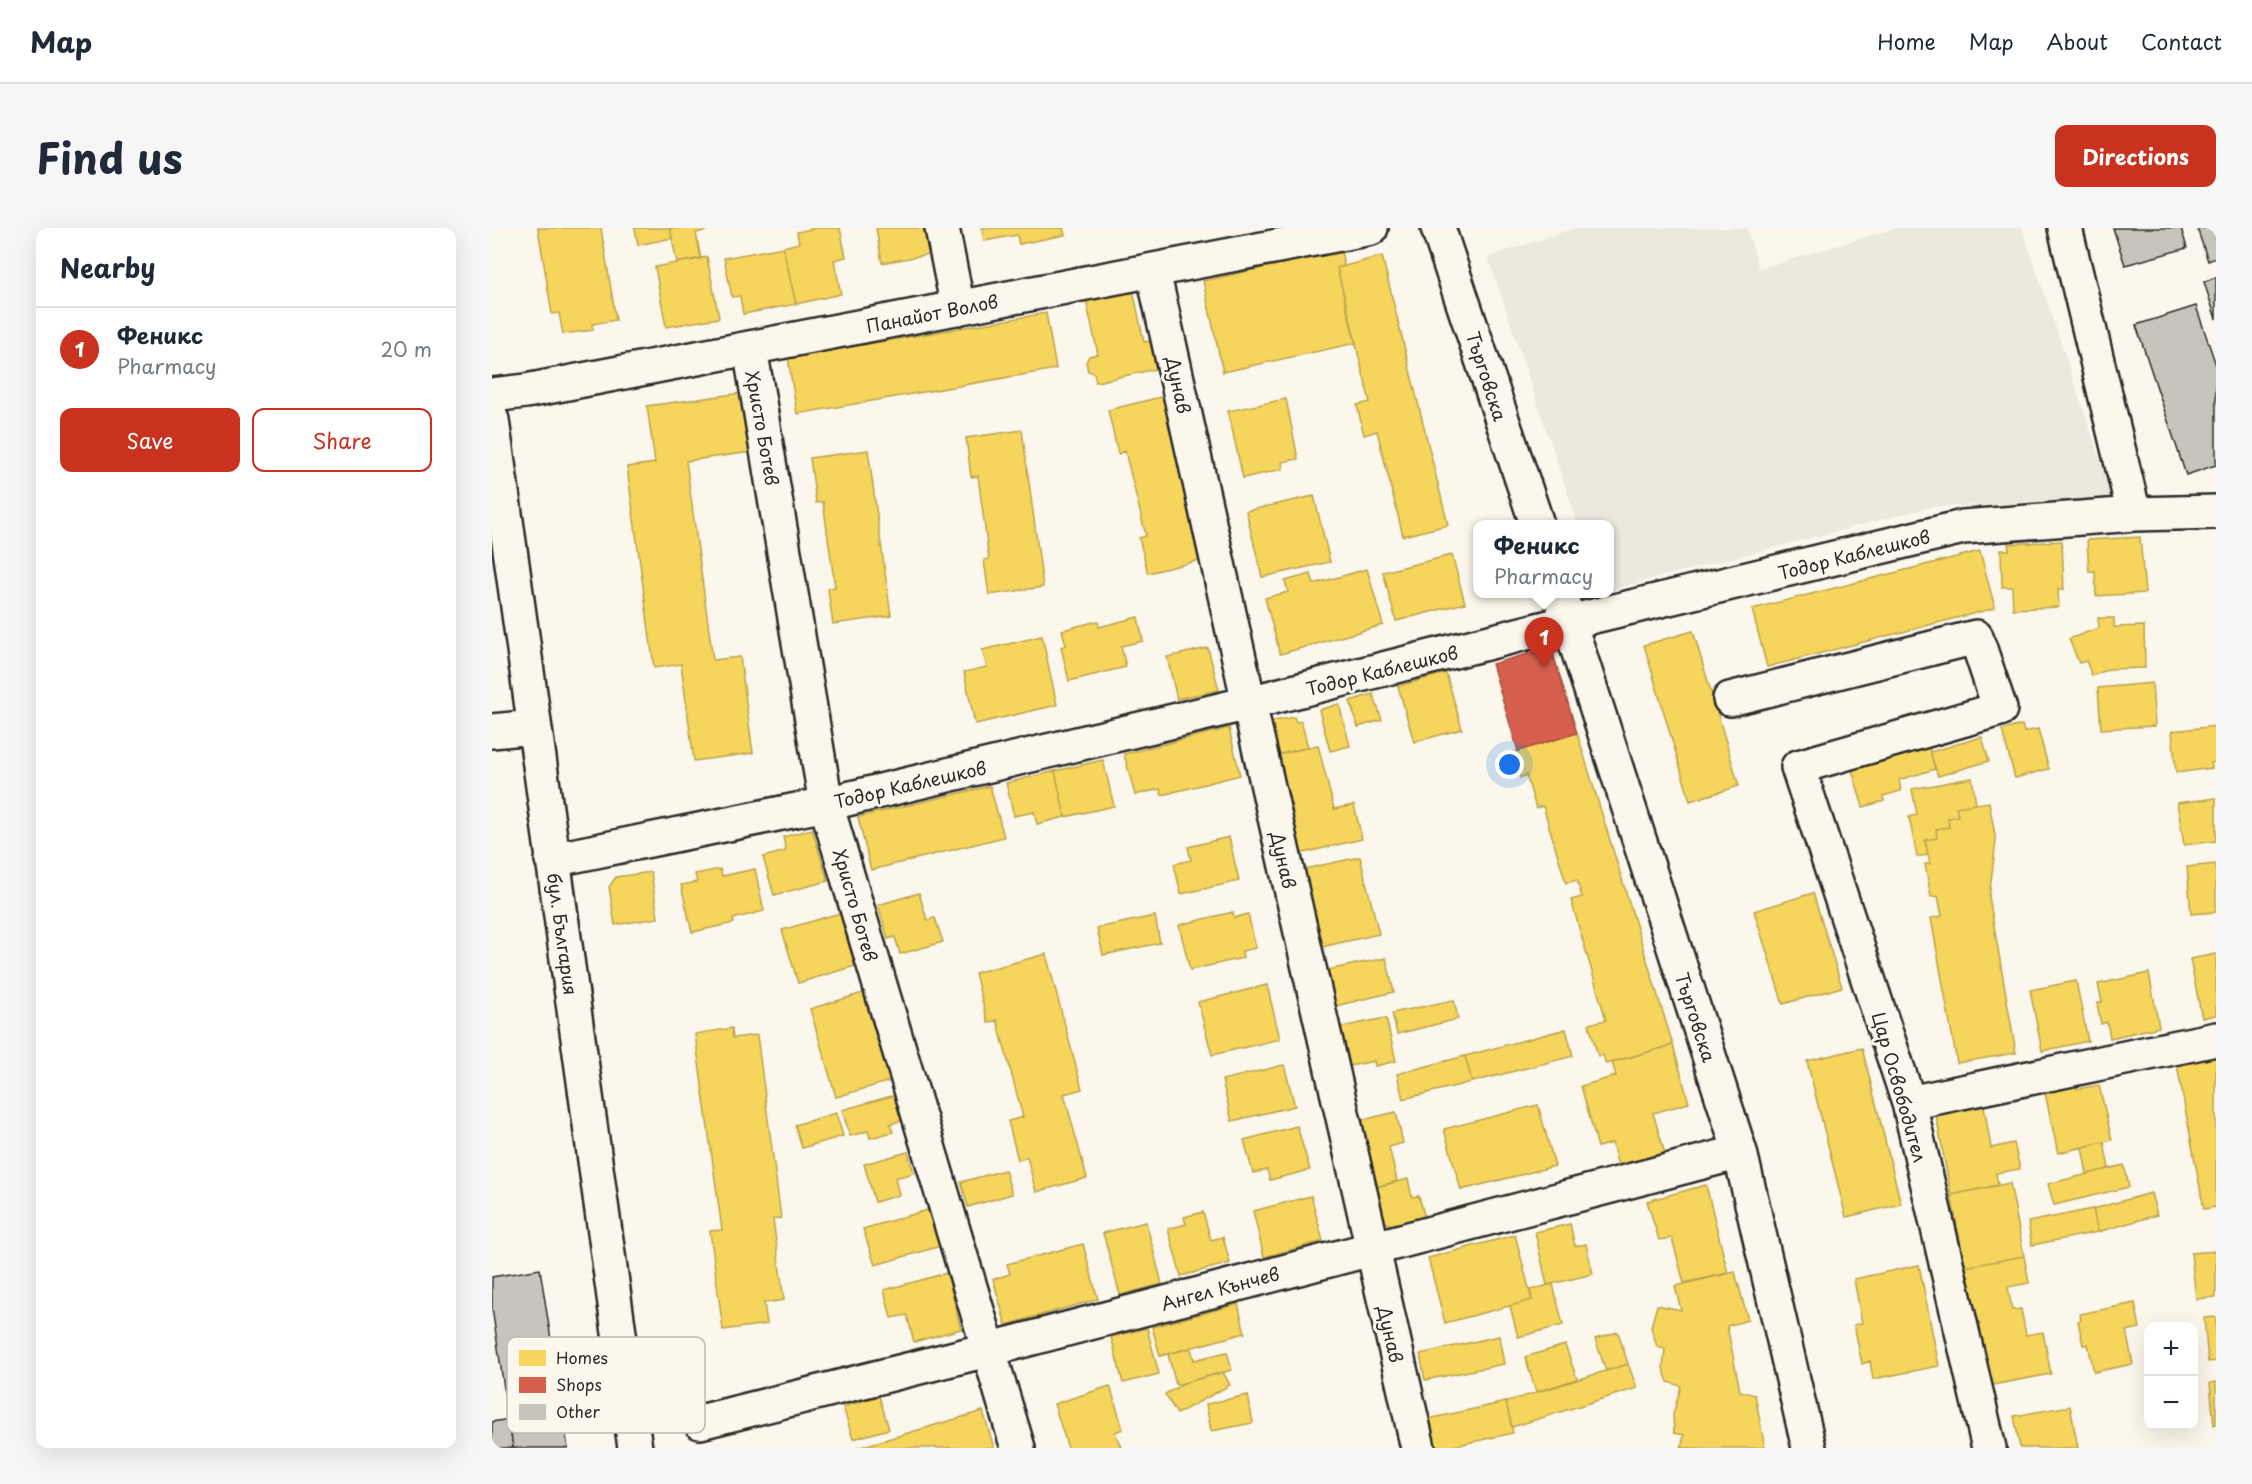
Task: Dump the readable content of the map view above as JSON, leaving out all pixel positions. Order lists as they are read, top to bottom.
{
  "streets": {
    "street": [
      "Панайот Волов",
      "Търговска",
      "Дунав",
      "Христо Ботев",
      "Тодор Каблешков",
      "бул. България",
      "Цар Освободител",
      "Ангел Кънчев"
    ]
  },
  "crossings": [
    ["Панайот Волов", "Дунав"],
    ["Панайот Волов", "Христо Ботев"],
    ["Търговска", "Тодор Каблешков"],
    ["Търговска", "Ангел Кънчев"],
    ["Дунав", "Тодор Каблешков"],
    ["Дунав", "Ангел Кънчев"],
    ["Христо Ботев", "Тодор Каблешков"],
    ["Христо Ботев", "Ангел Кънчев"],
    ["Тодор Каблешков", "бул. България"]
  ],
  "legend": ["Homes", "Shops", "Other"],
  "page": {
    "header": "Map",
    "nav": [
      "Home",
      "Map",
      "About",
      "Contact"
    ],
    "title": "Find us",
    "buttons": [
      "Directions",
      ["Save", "Share"]
    ],
    "heading": "Nearby",
    "list": [
      {
        "mark": "1",
        "name": "Феникс",
        "note": "Pharmacy",
        "value": "20 m"
      }
    ],
    "popup": ["Феникс", "Pharmacy"],
    "pins": "1",
    "map_buttons": ["+", "−"]
  }
}
